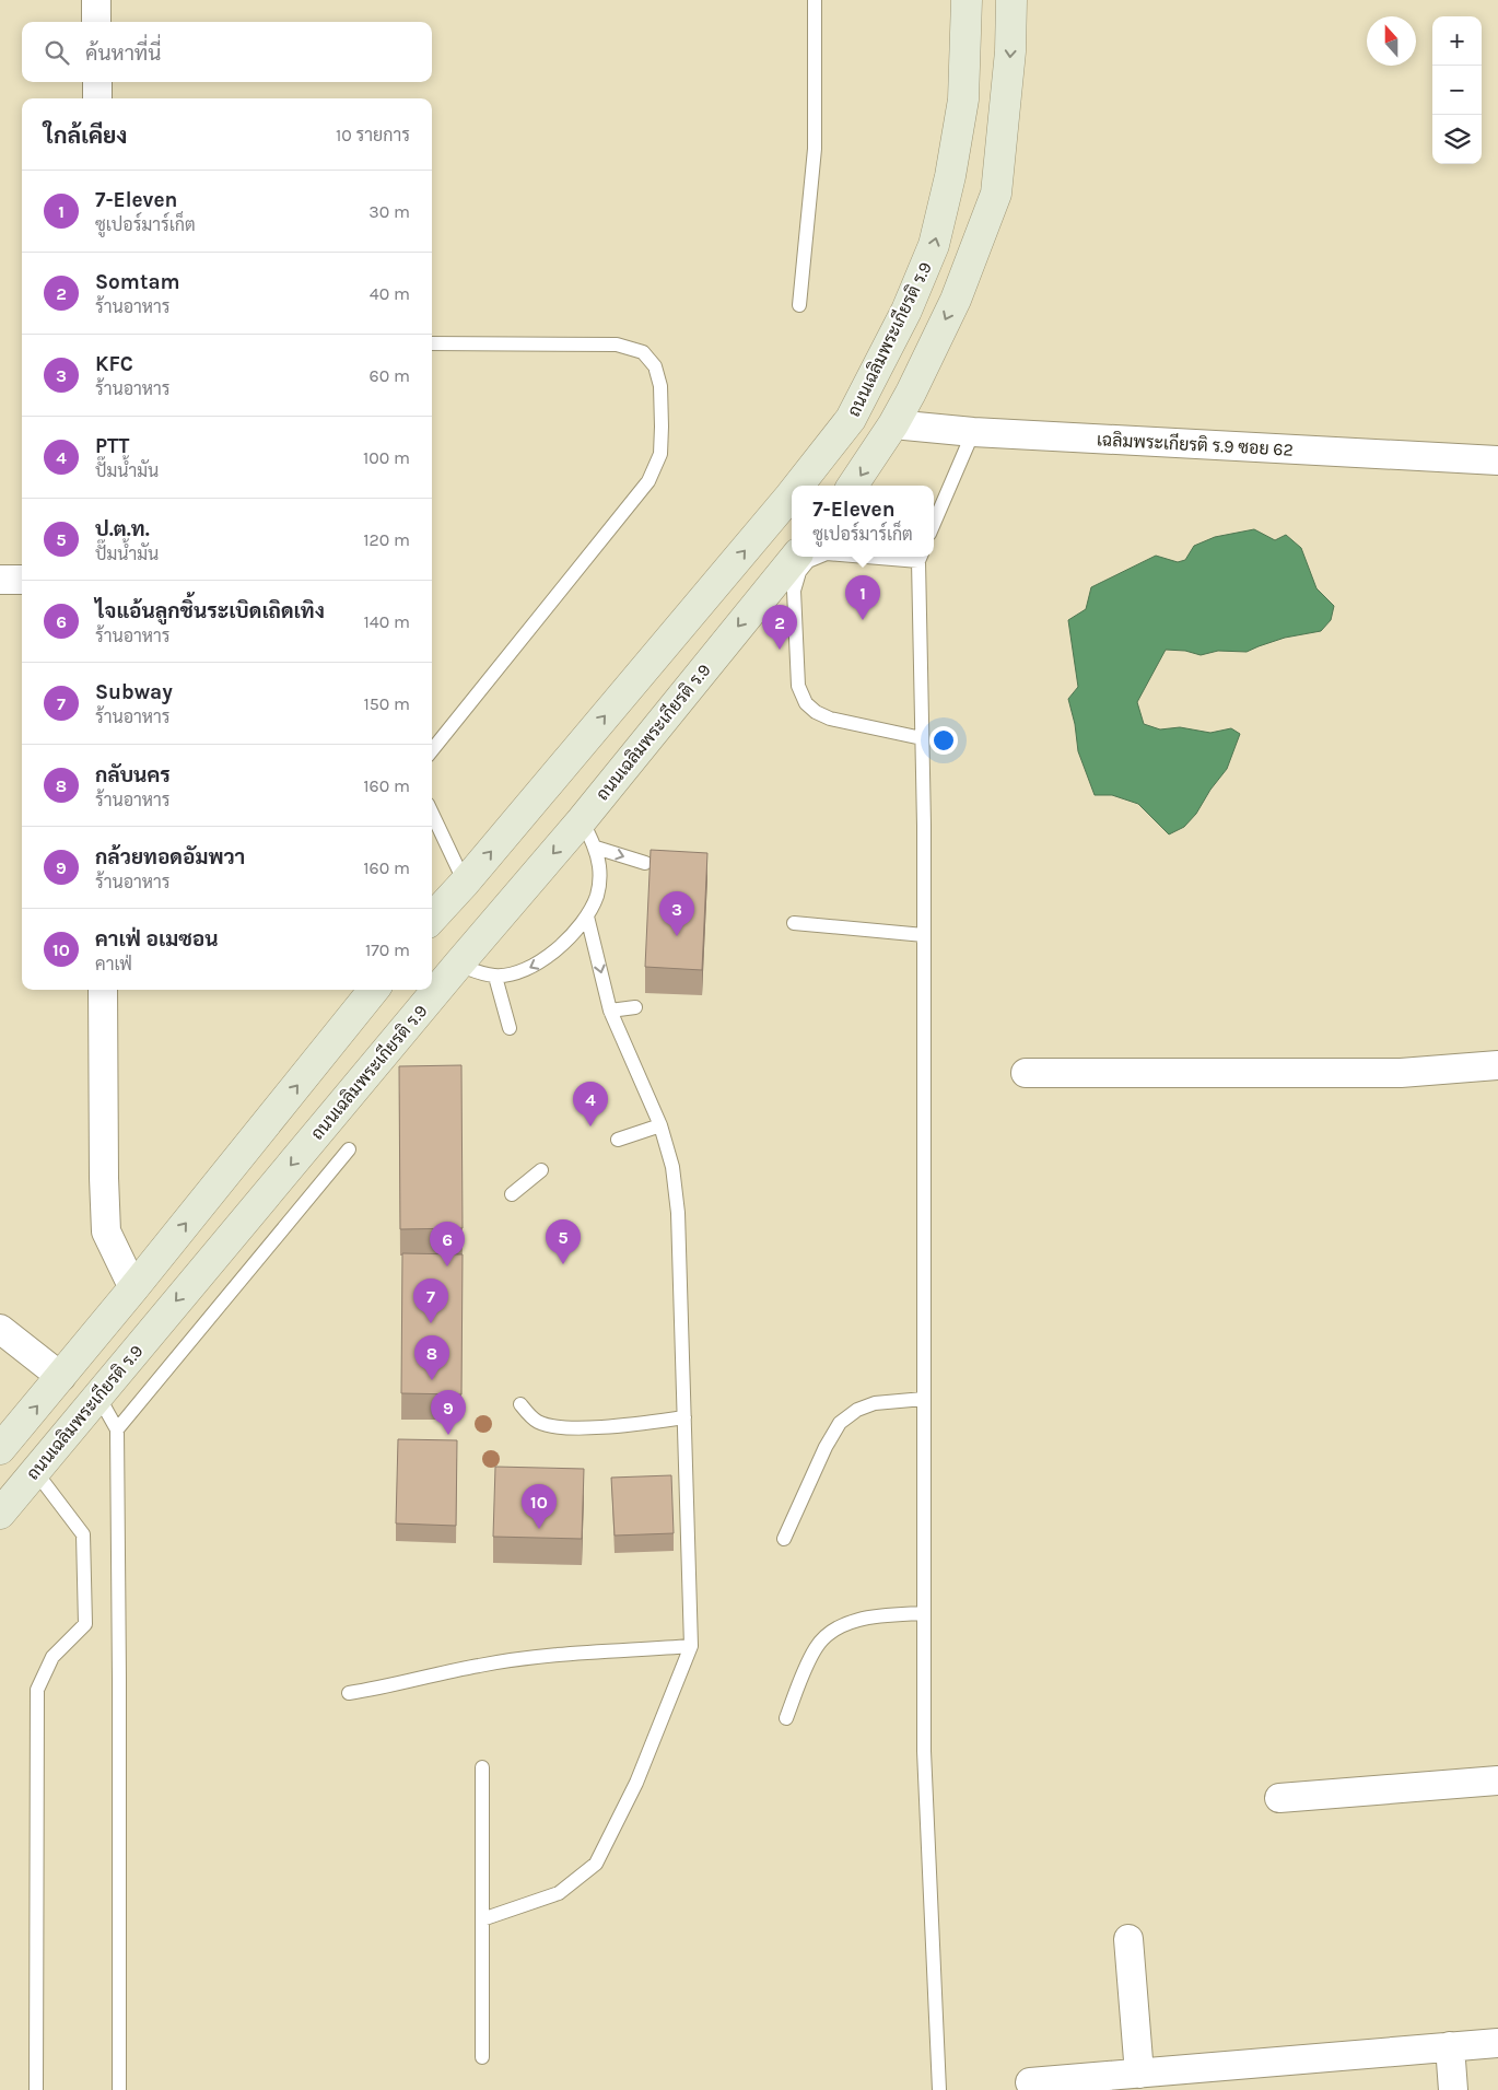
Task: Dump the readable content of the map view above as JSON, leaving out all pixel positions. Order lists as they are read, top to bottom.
{
  "streets": {
    "main road": ["ถนนเฉลิมพระเกียรติ ร.9"],
    "street": ["เฉลิมพระเกียรติ ร.9 ซอย 62"]
  },
  "north": "top",
  "page": {
    "map_buttons": ["+", "−"],
    "search": "ค้นหาที่นี่",
    "heading": ["ใกล้เคียง", "10 รายการ"],
    "list": [
      {
        "mark": "1",
        "name": "7-Eleven",
        "note": "ซูเปอร์มาร์เก็ต",
        "value": "30 m"
      },
      {
        "mark": "2",
        "name": "Somtam",
        "note": "ร้านอาหาร",
        "value": "40 m"
      },
      {
        "mark": "3",
        "name": "KFC",
        "note": "ร้านอาหาร",
        "value": "60 m"
      },
      {
        "mark": "4",
        "name": "PTT",
        "note": "ปั๊มน้ำมัน",
        "value": "100 m"
      },
      {
        "mark": "5",
        "name": "ป.ต.ท.",
        "note": "ปั๊มน้ำมัน",
        "value": "120 m"
      },
      {
        "mark": "6",
        "name": "ไจแอ้นลูกชิ้นระเบิดเถิดเทิง",
        "note": "ร้านอาหาร",
        "value": "140 m"
      },
      {
        "mark": "7",
        "name": "Subway",
        "note": "ร้านอาหาร",
        "value": "150 m"
      },
      {
        "mark": "8",
        "name": "กลับนคร",
        "note": "ร้านอาหาร",
        "value": "160 m"
      },
      {
        "mark": "9",
        "name": "กล้วยทอดอัมพวา",
        "note": "ร้านอาหาร",
        "value": "160 m"
      },
      {
        "mark": "10",
        "name": "คาเฟ่ อเมซอน",
        "note": "คาเฟ่",
        "value": "170 m"
      }
    ],
    "popup": ["7-Eleven", "ซูเปอร์มาร์เก็ต"],
    "pins": [
      "1",
      "2",
      "3",
      "4",
      "5",
      "6",
      "7",
      "8",
      "9",
      "10"
    ]
  }
}
